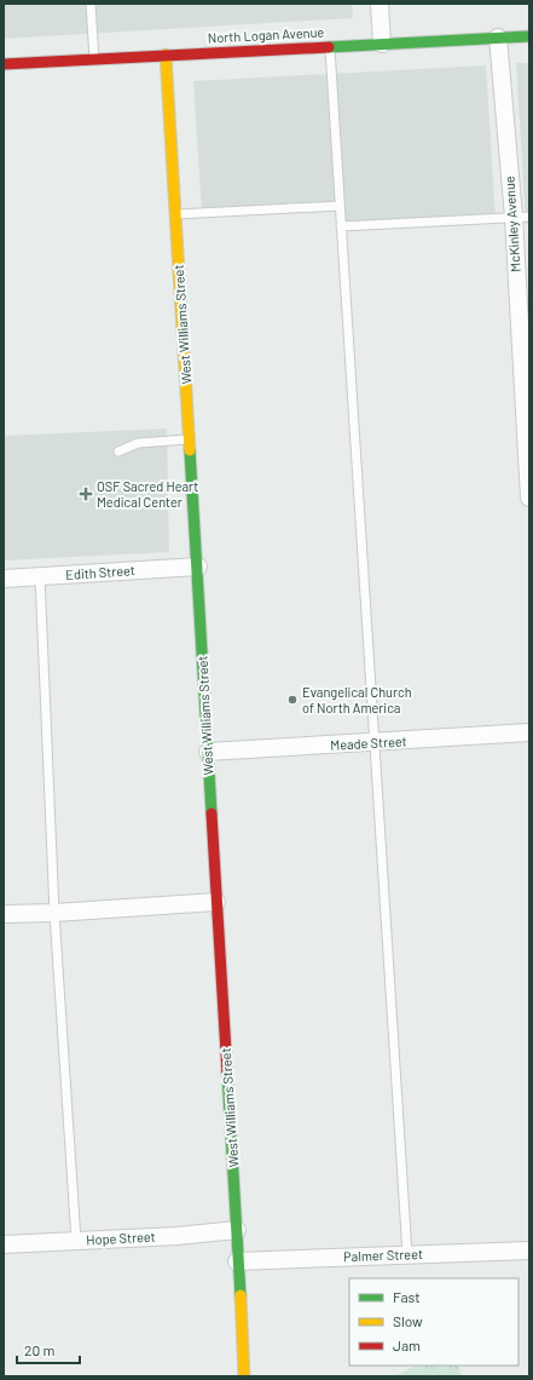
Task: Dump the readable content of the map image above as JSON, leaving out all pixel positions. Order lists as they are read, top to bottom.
{
  "streets": {
    "street": [
      "North Logan Avenue",
      "McKinley Avenue",
      "West Williams Street",
      "Edith Street",
      "Meade Street",
      "Hope Street",
      "Palmer Street"
    ]
  },
  "crossings": [
    ["North Logan Avenue", "McKinley Avenue"],
    ["North Logan Avenue", "West Williams Street"],
    ["West Williams Street", "Edith Street"],
    ["West Williams Street", "Meade Street"],
    ["West Williams Street", "Hope Street"],
    ["West Williams Street", "Palmer Street"]
  ],
  "places": {
    "health": ["OSF Sacred Heart Medical Center"],
    "other": ["Evangelical Church of North America"]
  },
  "legend": ["Fast", "Slow", "Jam"],
  "scale_bar": "20 m"
}
